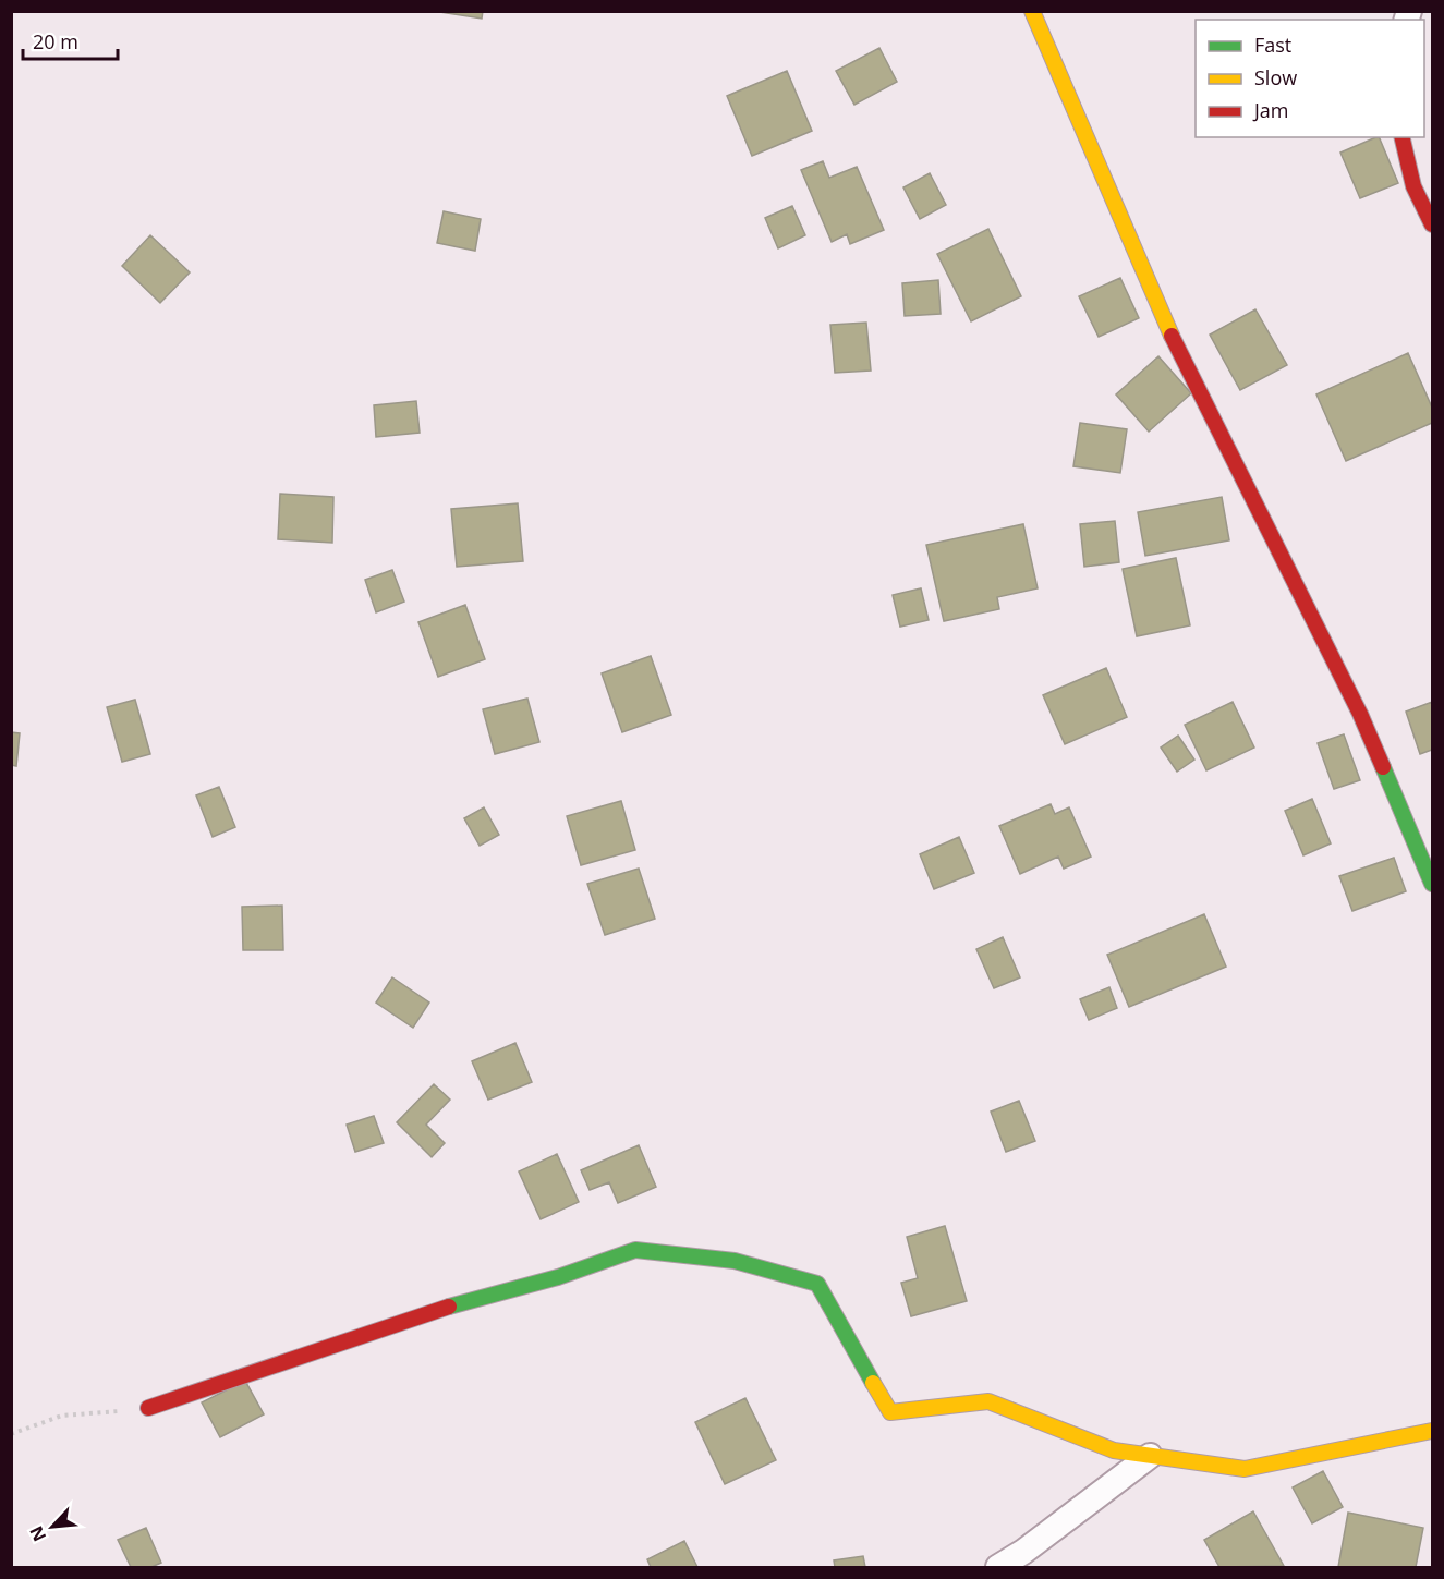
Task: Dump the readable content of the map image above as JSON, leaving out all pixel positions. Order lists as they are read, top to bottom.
{
  "legend": ["Fast", "Slow", "Jam"],
  "scale_bar": "20 m",
  "north": "bottom left"
}
